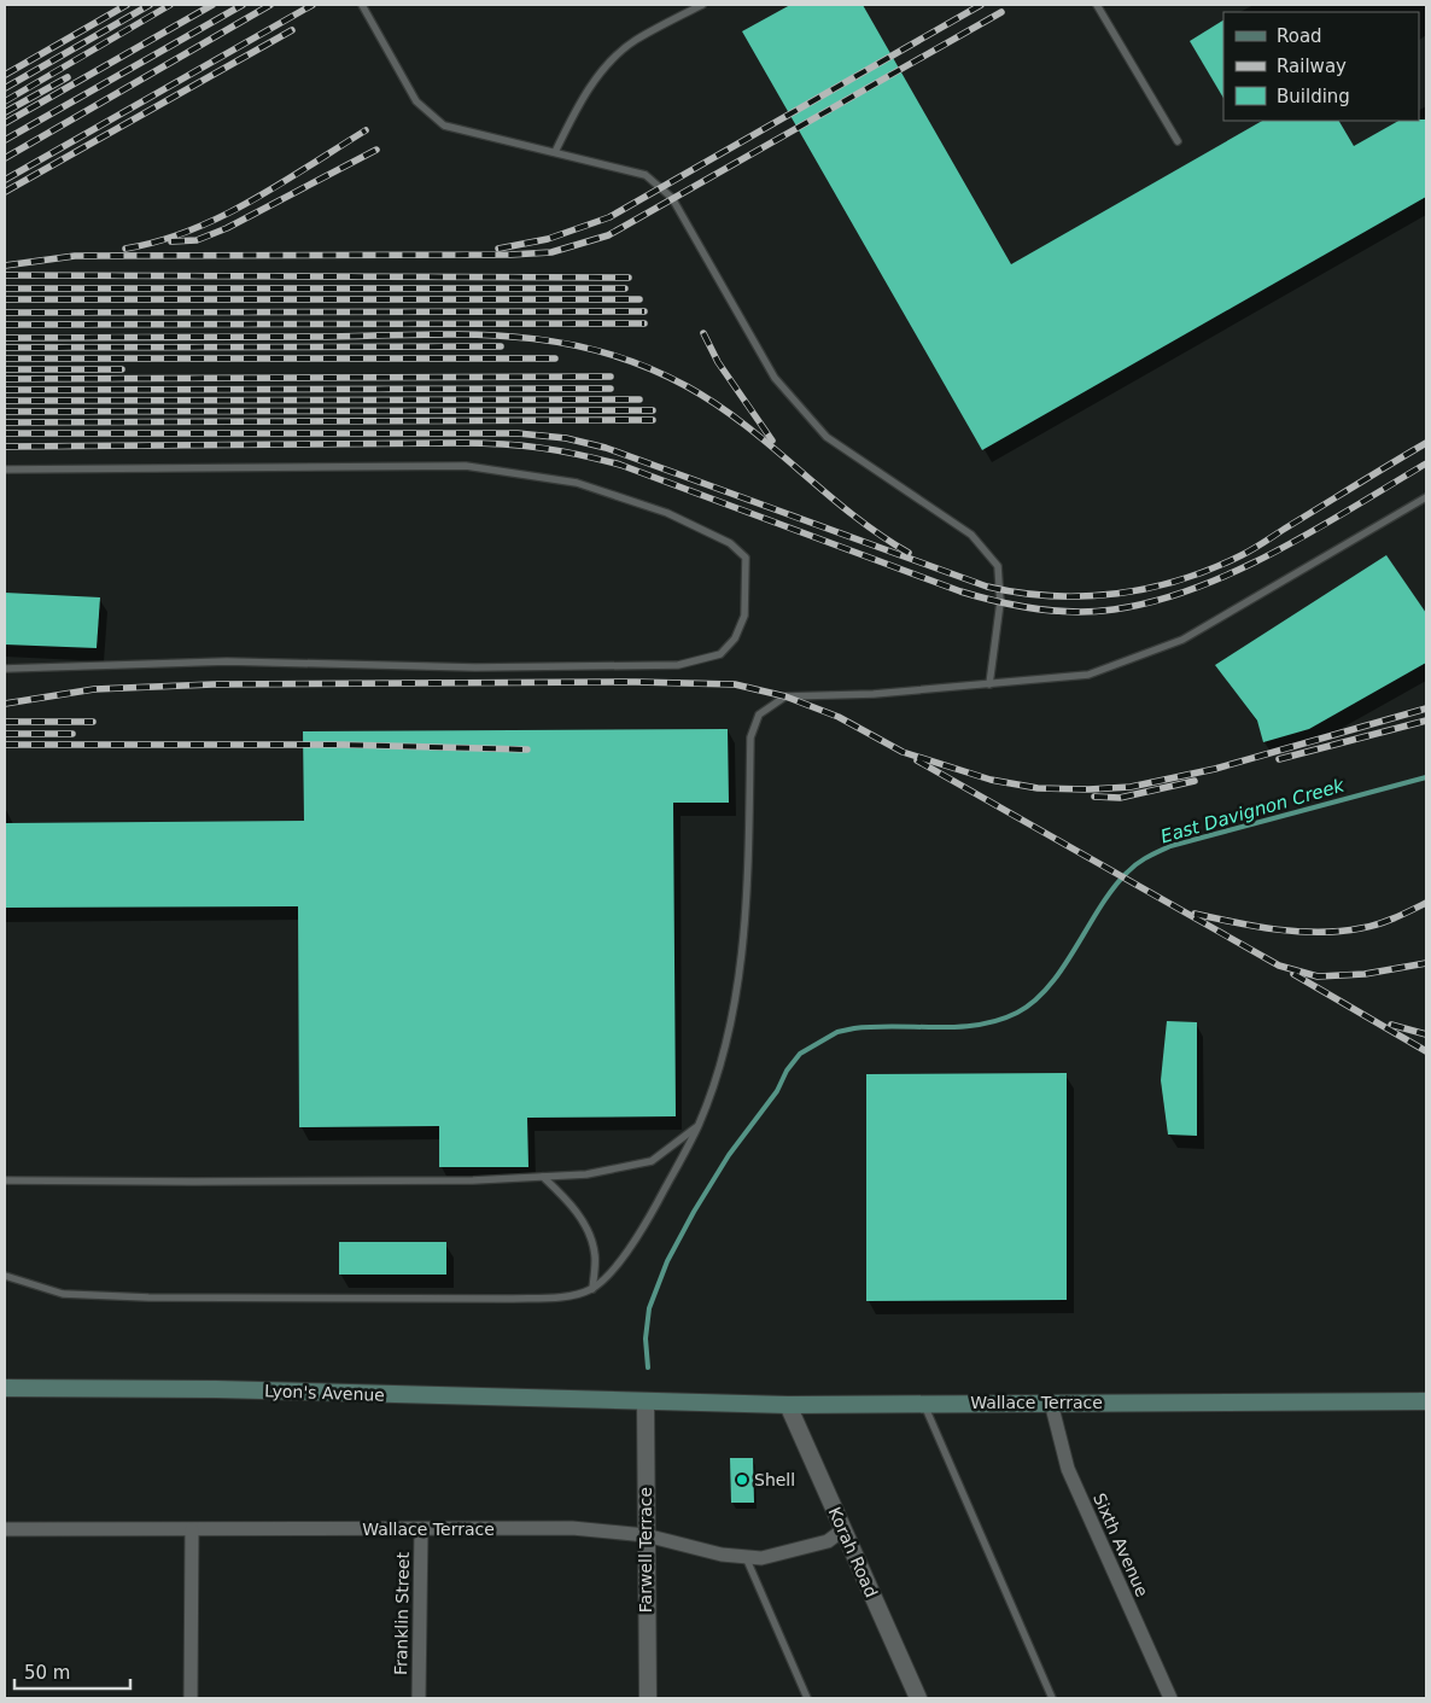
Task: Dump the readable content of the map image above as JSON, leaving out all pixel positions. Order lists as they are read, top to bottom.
{
  "streets": {
    "main road": ["Lyon's Avenue", "Wallace Terrace"],
    "street": [
      "Sixth Avenue",
      "Farwell Terrace",
      "Korah Road",
      "Franklin Street"
    ]
  },
  "crossings": [
    ["Lyon's Avenue", "Wallace Terrace"],
    ["Lyon's Avenue", "Farwell Terrace"],
    ["Wallace Terrace", "Sixth Avenue"],
    ["Wallace Terrace", "Farwell Terrace"],
    ["Wallace Terrace", "Korah Road"],
    ["Wallace Terrace", "Franklin Street"]
  ],
  "water": ["East Davignon Creek"],
  "places": ["Shell"],
  "legend": ["Road", "Railway", "Building"],
  "scale_bar": "50 m"
}
